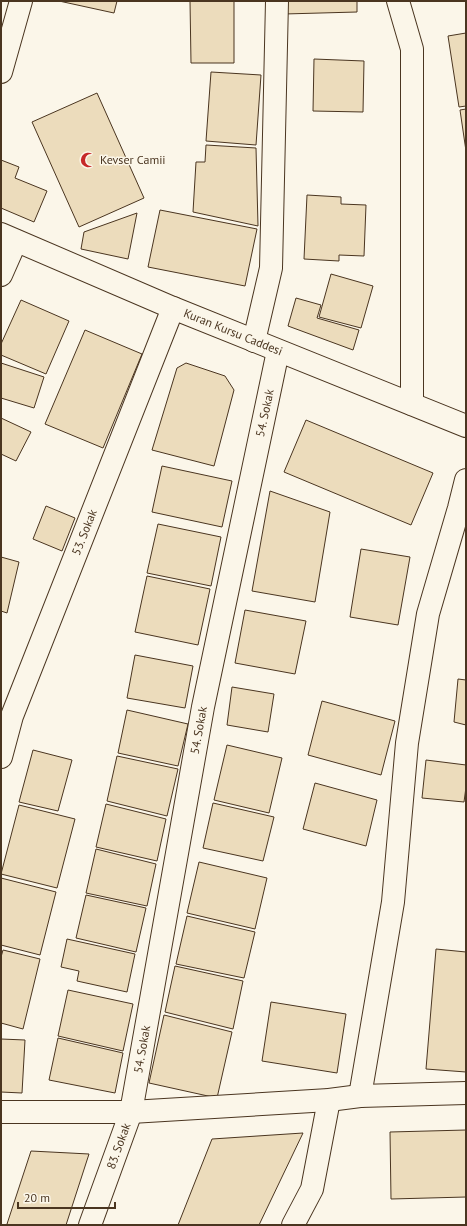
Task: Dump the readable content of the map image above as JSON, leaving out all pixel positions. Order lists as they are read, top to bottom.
{
  "streets": {
    "street": [
      "Kuran Kursu Caddesi",
      "54. Sokak",
      "53. Sokak",
      "83. Sokak"
    ]
  },
  "crossings": [
    ["Kuran Kursu Caddesi", "54. Sokak"],
    ["Kuran Kursu Caddesi", "53. Sokak"],
    ["54. Sokak", "83. Sokak"]
  ],
  "places": {
    "mosque": ["Kevser Camii"]
  },
  "scale_bar": "20 m"
}
